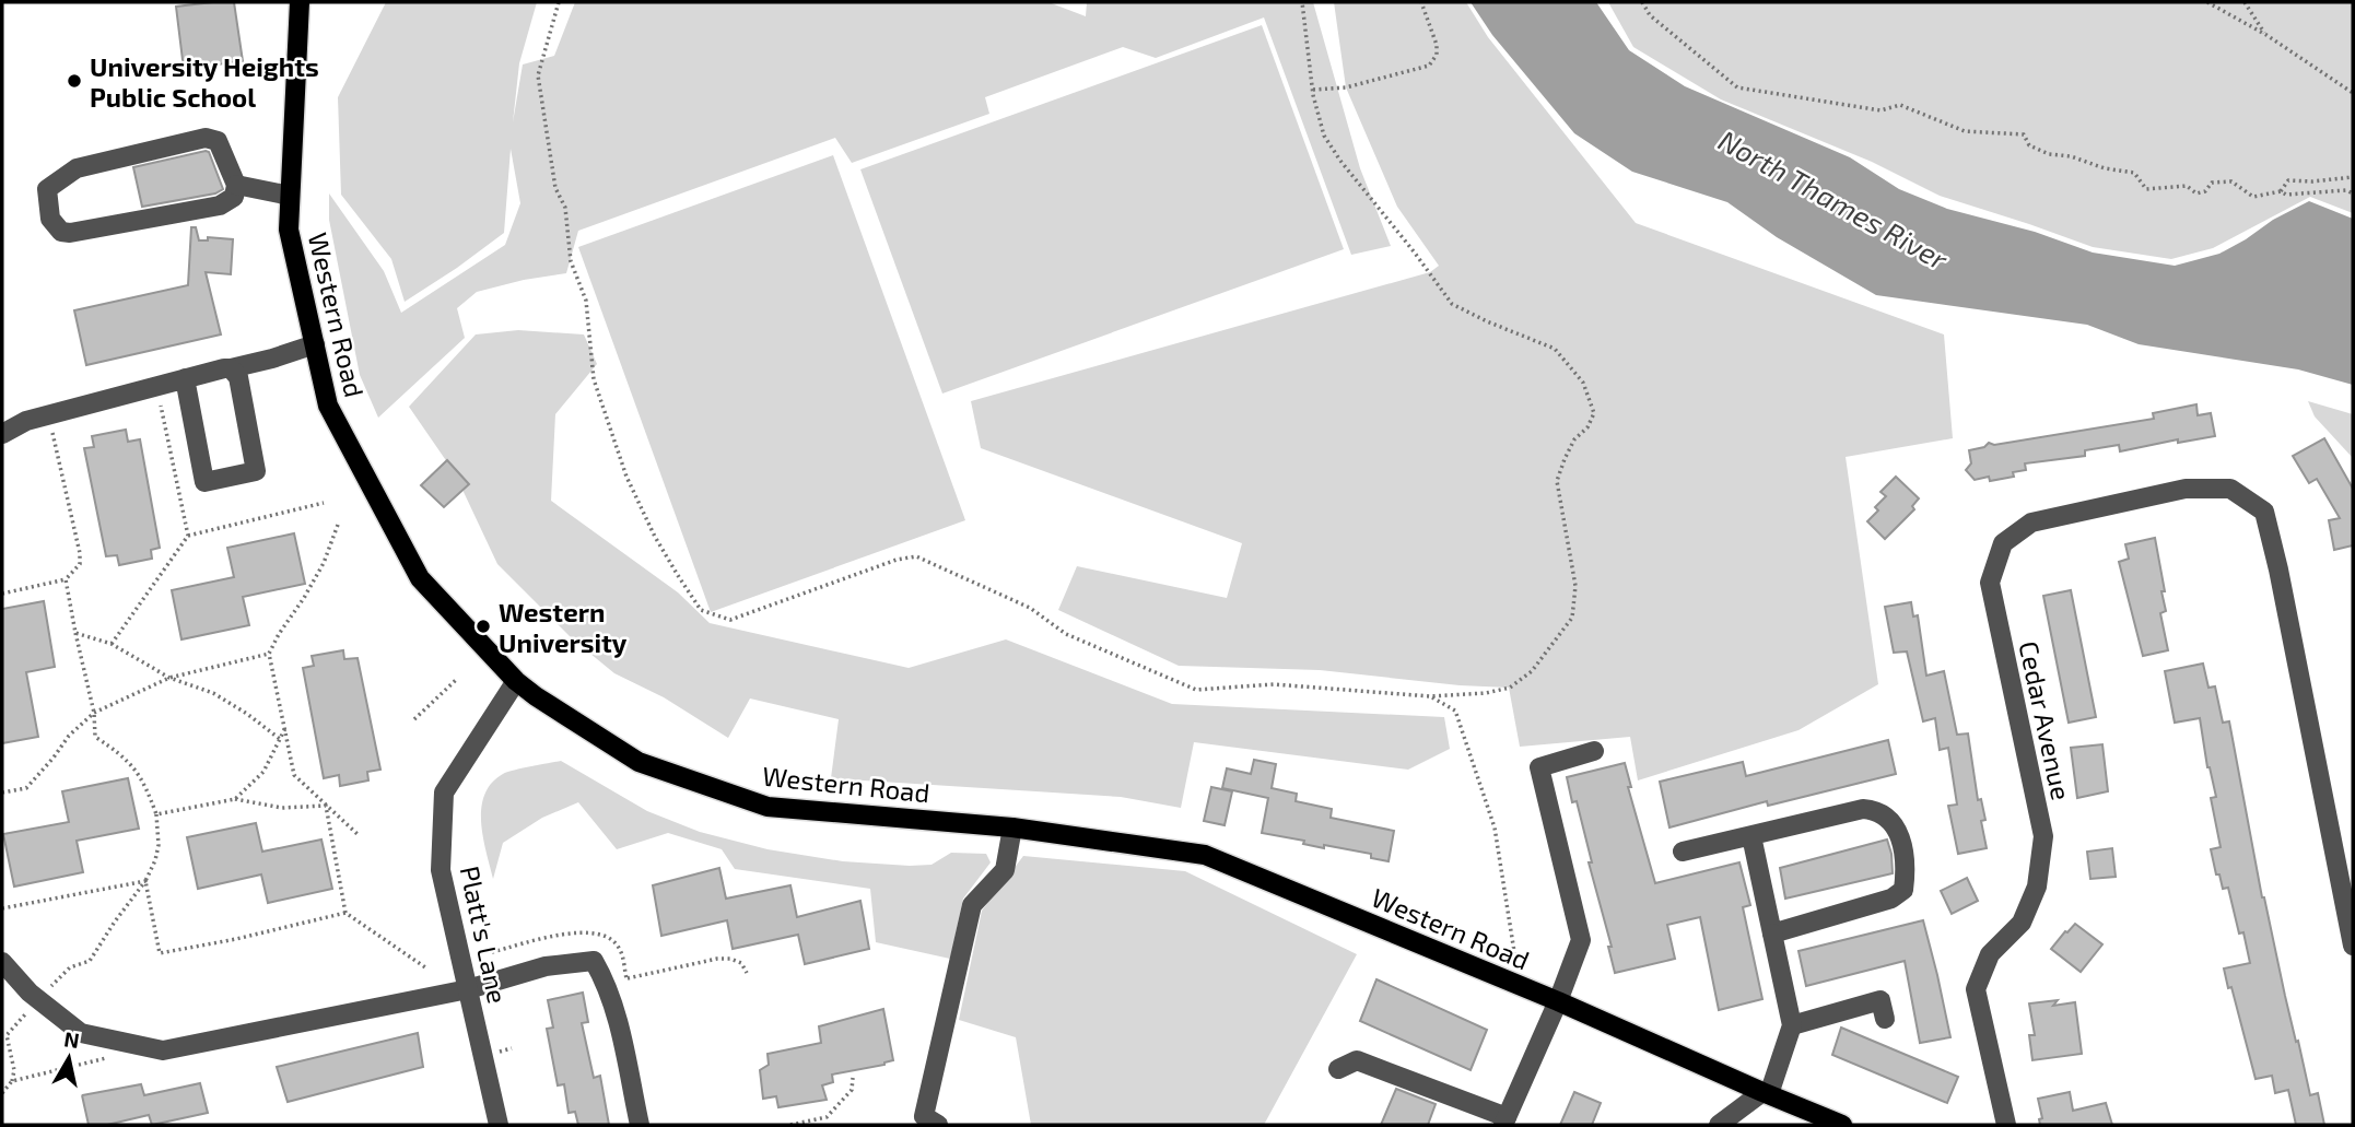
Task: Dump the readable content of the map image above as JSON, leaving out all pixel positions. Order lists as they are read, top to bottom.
{
  "streets": {
    "main road": ["Western Road"],
    "street": ["Cedar Avenue", "Platt's Lane"]
  },
  "crossings": [
    ["Western Road", "Platt's Lane"]
  ],
  "water": ["North Thames River"],
  "places": ["University Heights Public School", "Western University"],
  "north": "top"
}
